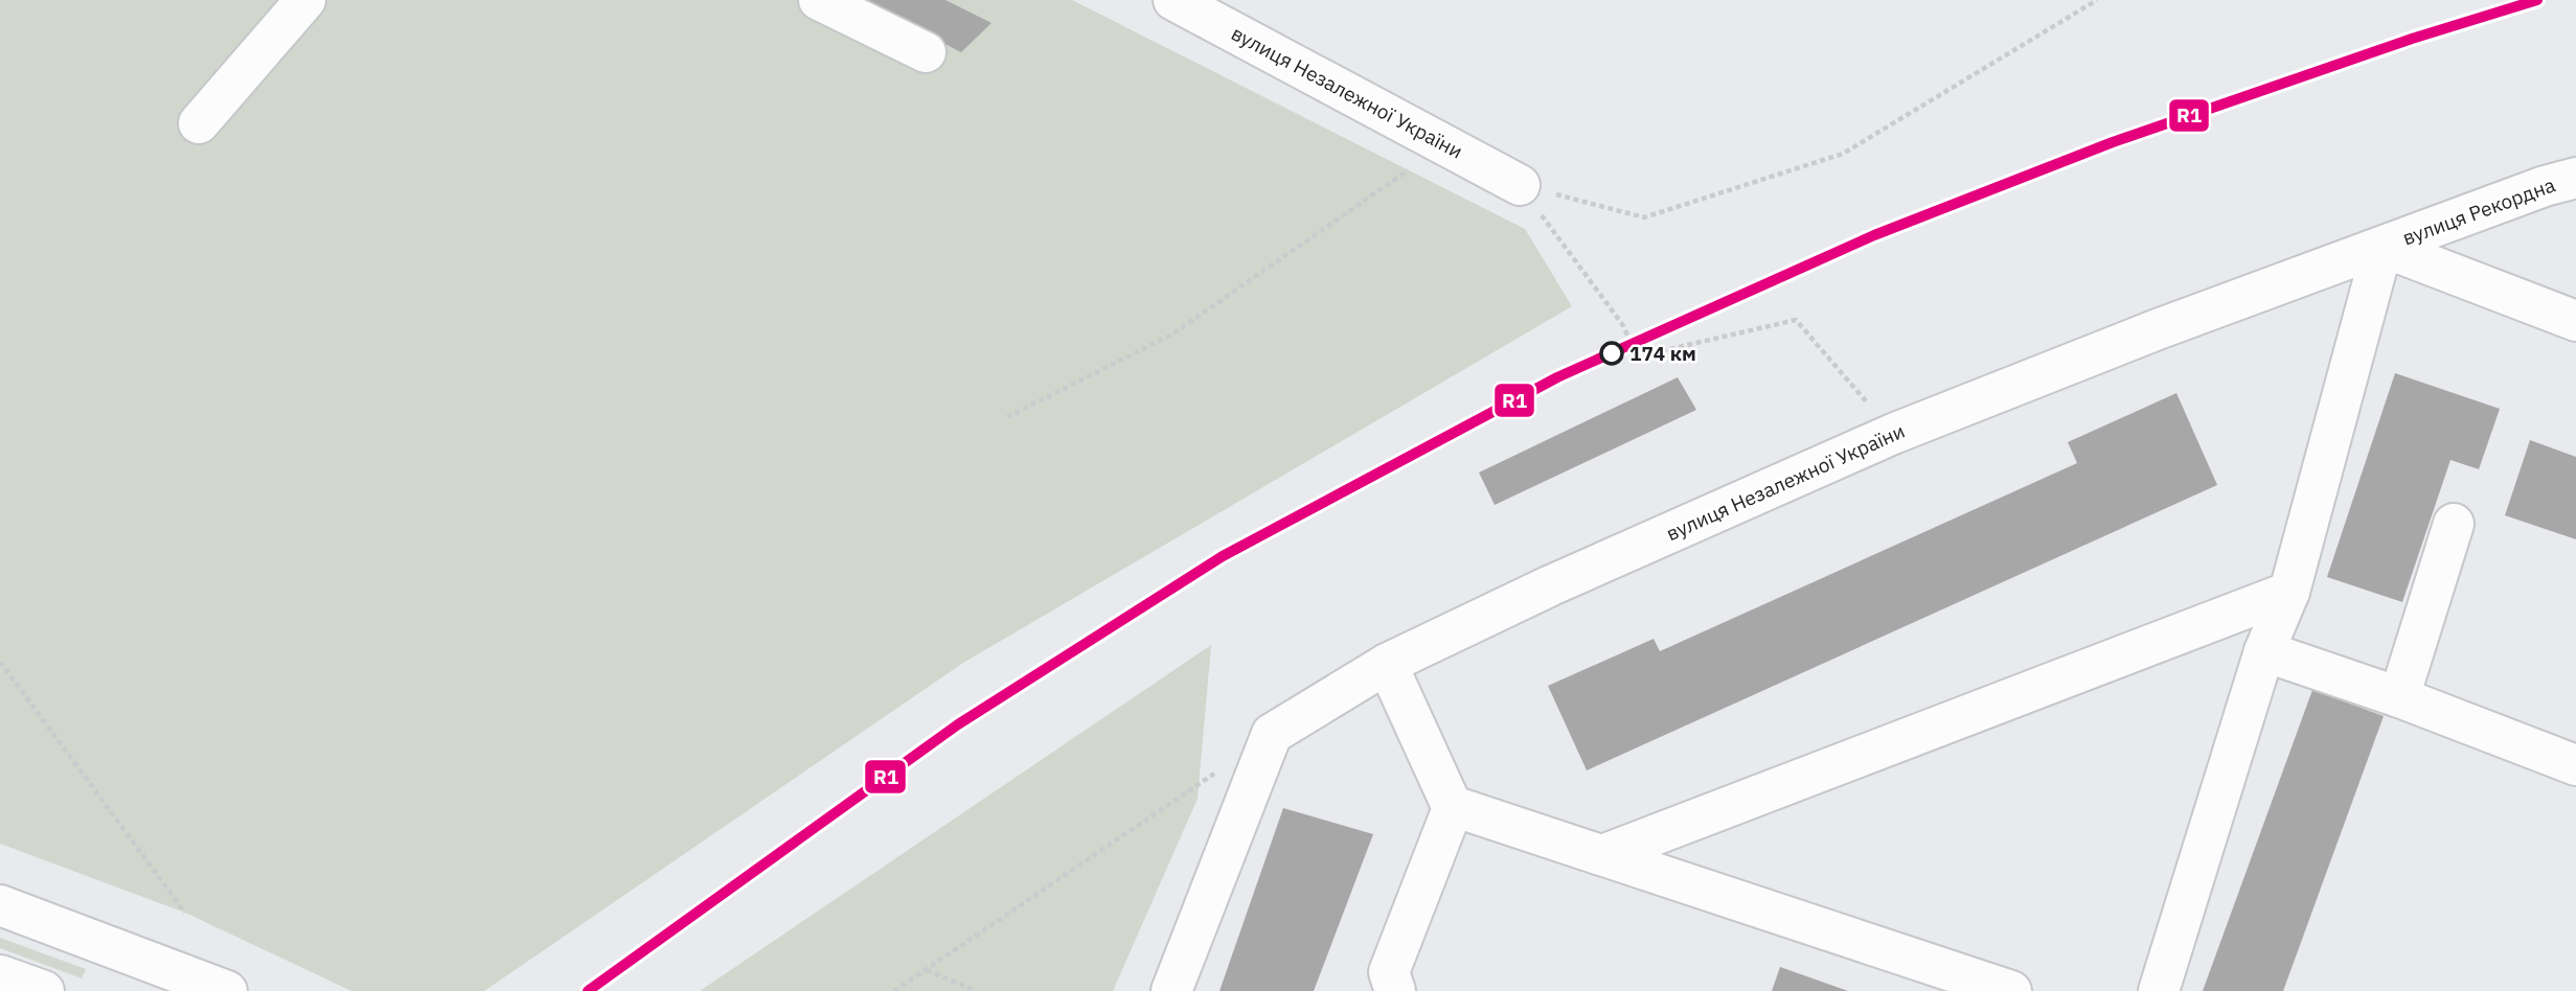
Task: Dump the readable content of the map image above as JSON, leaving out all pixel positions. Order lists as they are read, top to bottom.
{
  "streets": {
    "street": ["вулиця Незалежної України", "вулиця Рекордна"]
  },
  "crossings": [
    ["вулиця Незалежної України", "вулиця Рекордна"]
  ],
  "places": ["174 км"],
  "lines": ["transit line R1"]
}
